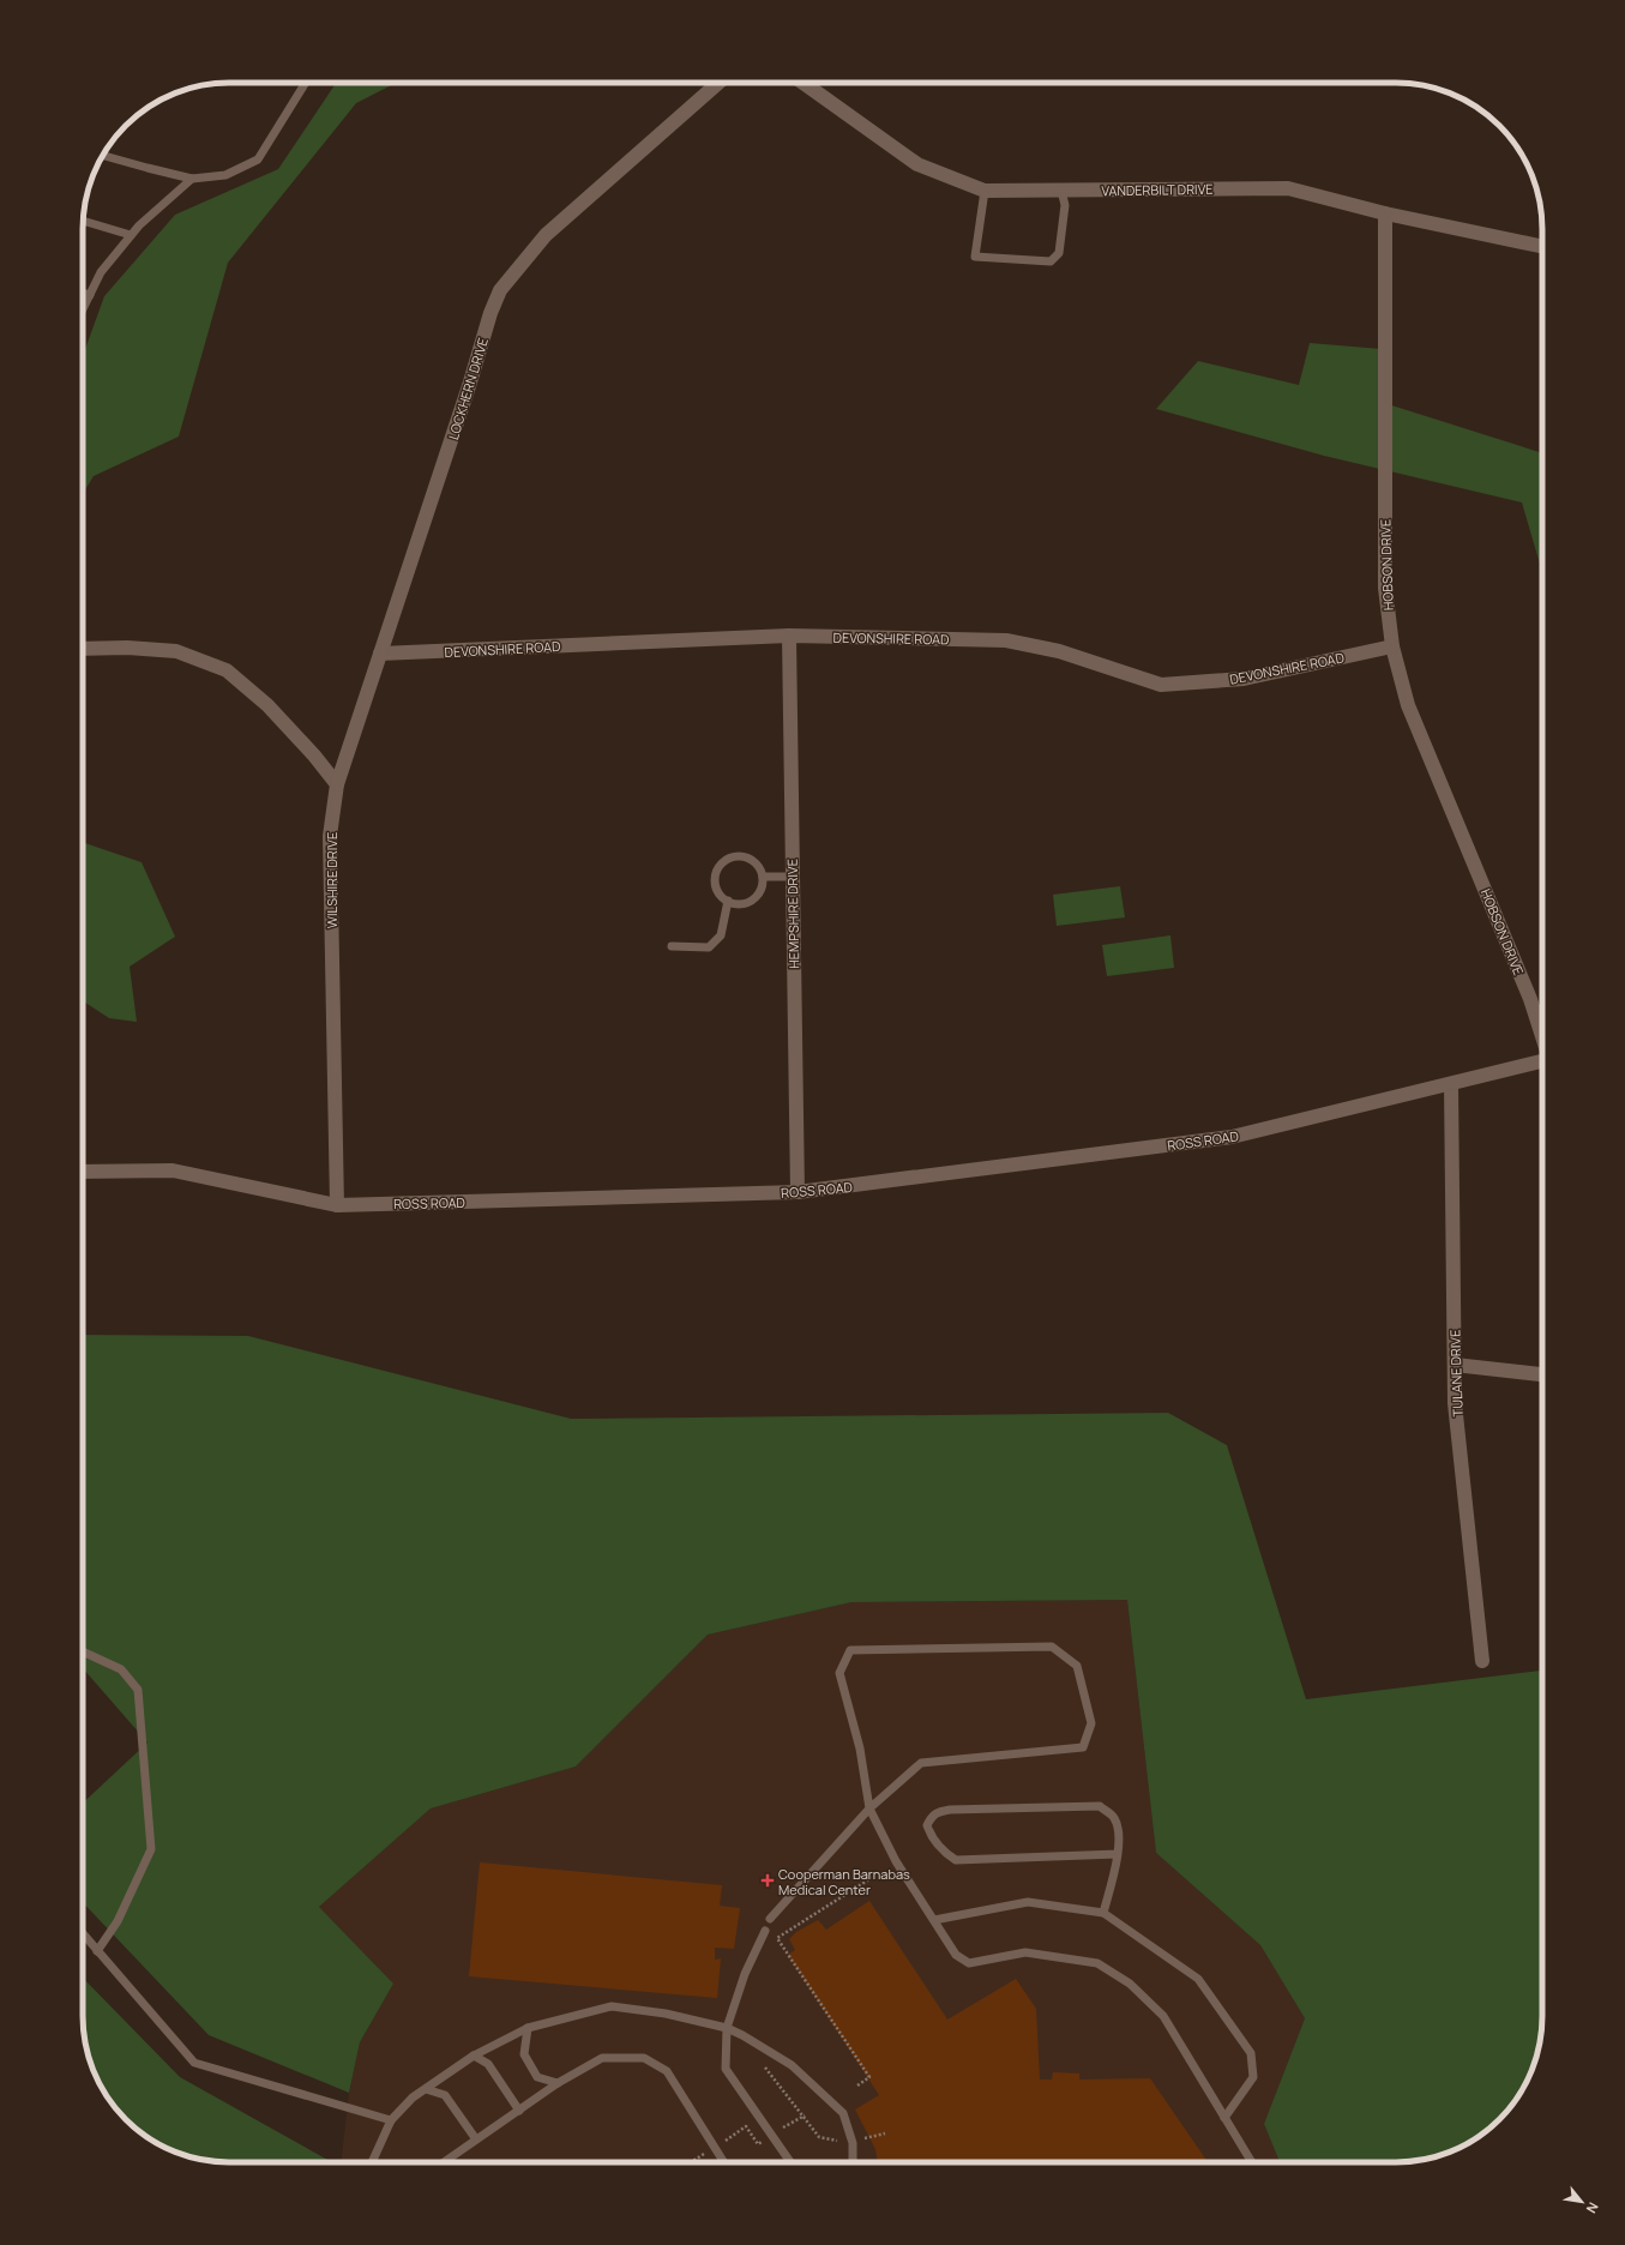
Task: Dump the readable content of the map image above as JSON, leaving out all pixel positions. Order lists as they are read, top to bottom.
{
  "streets": {
    "street": [
      "VANDERBILT DRIVE",
      "LOCKHERN DRIVE",
      "HOBSON DRIVE",
      "DEVONSHIRE ROAD",
      "WILSHIRE DRIVE",
      "HEMPSHIRE DRIVE",
      "ROSS ROAD",
      "TULANE DRIVE"
    ]
  },
  "crossings": [
    ["VANDERBILT DRIVE", "HOBSON DRIVE"],
    ["LOCKHERN DRIVE", "DEVONSHIRE ROAD"],
    ["LOCKHERN DRIVE", "WILSHIRE DRIVE"],
    ["HOBSON DRIVE", "DEVONSHIRE ROAD"],
    ["DEVONSHIRE ROAD", "HEMPSHIRE DRIVE"],
    ["WILSHIRE DRIVE", "ROSS ROAD"],
    ["HEMPSHIRE DRIVE", "ROSS ROAD"],
    ["ROSS ROAD", "TULANE DRIVE"]
  ],
  "places": {
    "health": ["Cooperman Barnabas Medical Center"]
  },
  "north": "bottom right"
}
